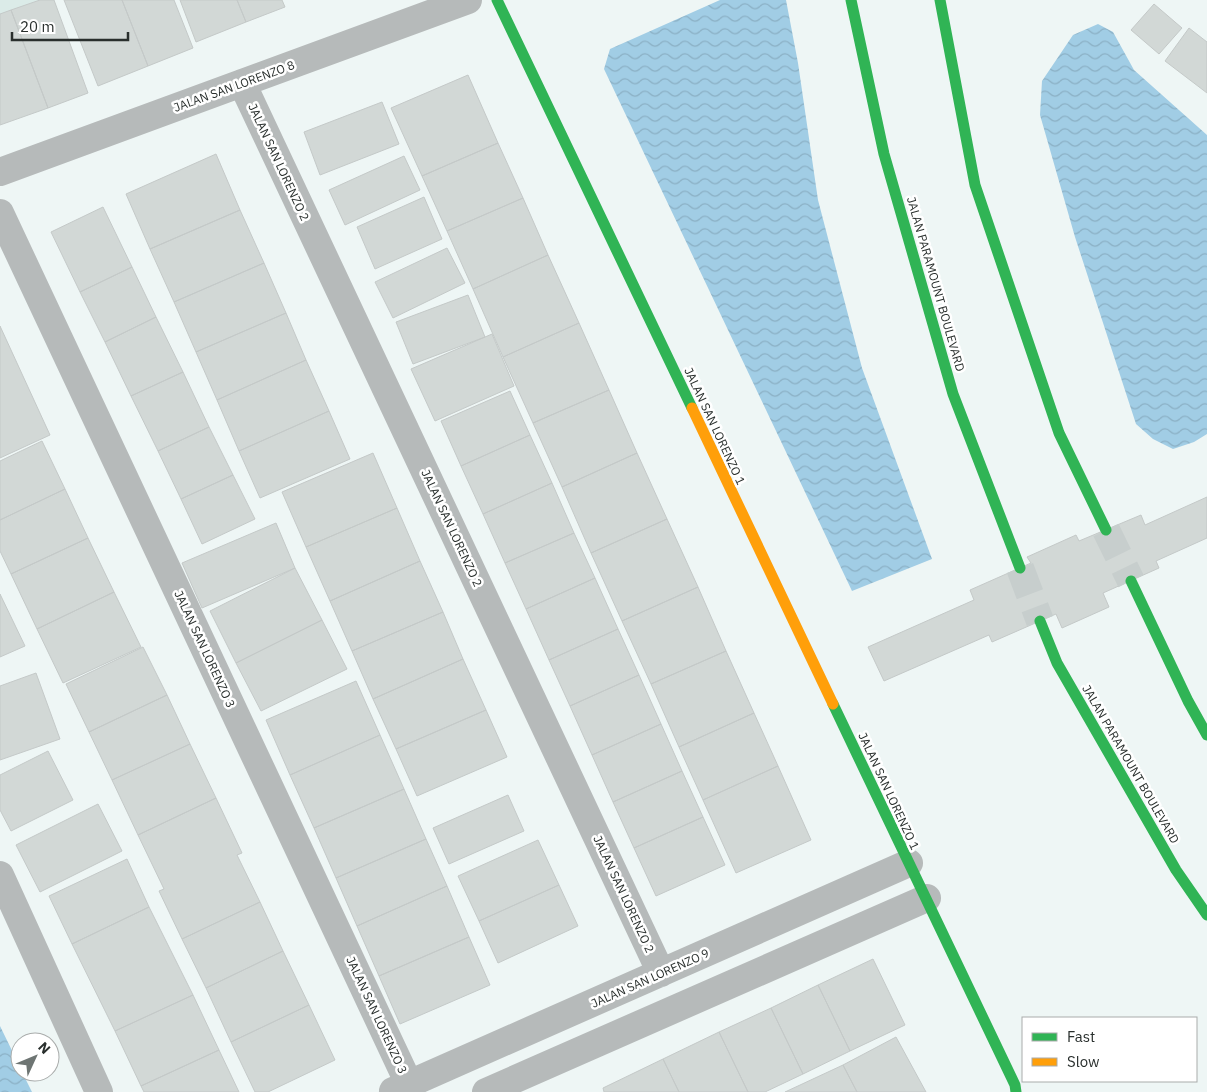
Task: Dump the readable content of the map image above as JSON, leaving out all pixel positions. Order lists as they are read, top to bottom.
{
  "streets": {
    "main road": ["JALAN PARAMOUNT BOULEVARD", "JALAN SAN LORENZO 1"],
    "street": [
      "JALAN SAN LORENZO 8",
      "JALAN SAN LORENZO 2",
      "JALAN SAN LORENZO 3",
      "JALAN SAN LORENZO 9"
    ]
  },
  "crossings": [
    ["JALAN SAN LORENZO 8", "JALAN SAN LORENZO 2"],
    ["JALAN SAN LORENZO 2", "JALAN SAN LORENZO 9"],
    ["JALAN SAN LORENZO 1", "JALAN SAN LORENZO 9"],
    ["JALAN SAN LORENZO 3", "JALAN SAN LORENZO 9"]
  ],
  "legend": ["Fast", "Slow"],
  "scale_bar": "20 m",
  "north": "top right"
}
